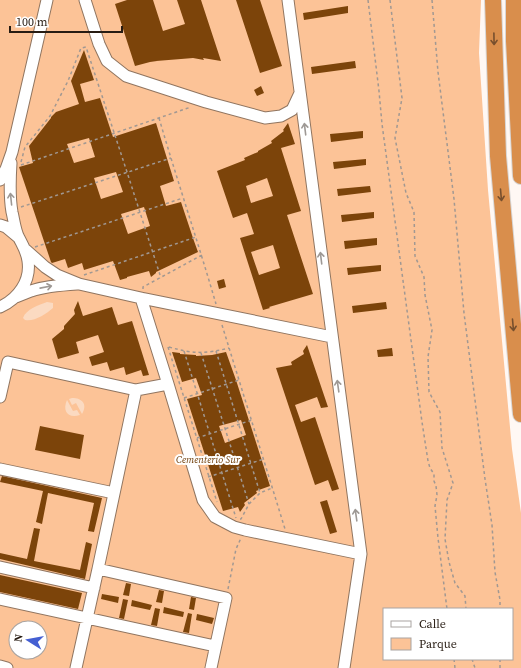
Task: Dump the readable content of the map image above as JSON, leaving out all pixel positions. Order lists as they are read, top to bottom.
{
  "parks": ["Cementerio Sur"],
  "legend": ["Calle", "Parque"],
  "scale_bar": "100 m",
  "north": "left"
}
